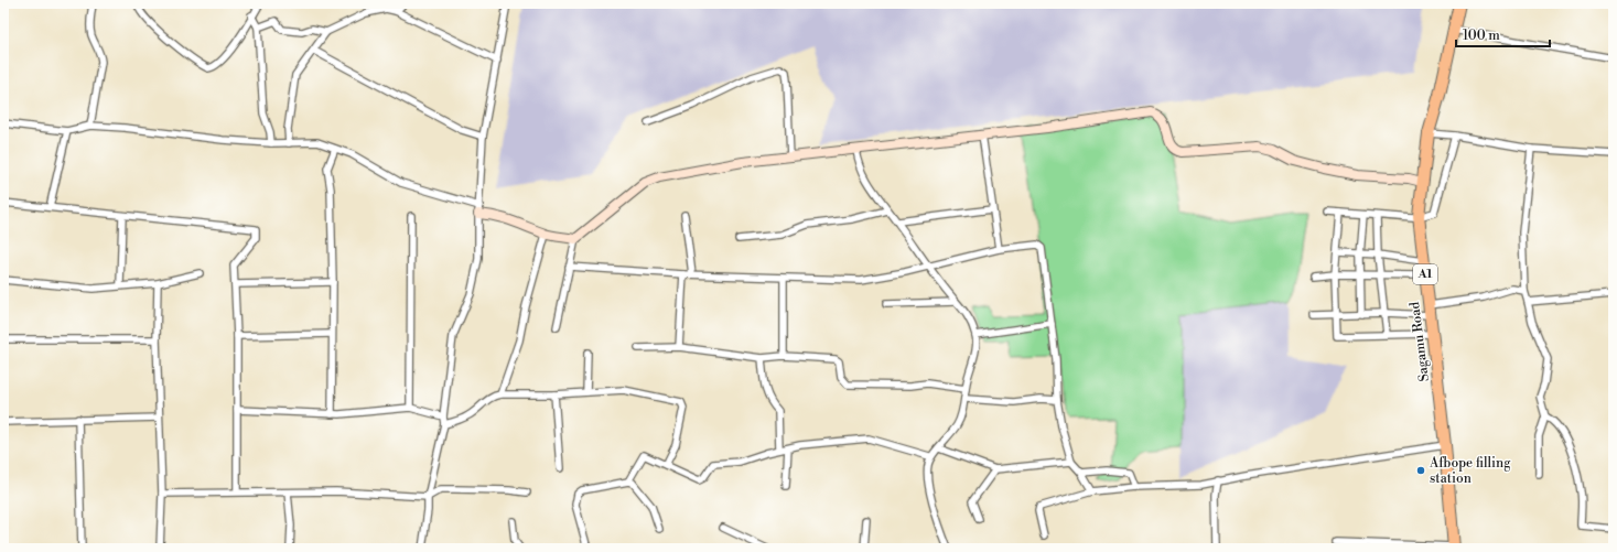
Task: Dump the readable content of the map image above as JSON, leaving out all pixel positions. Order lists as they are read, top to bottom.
{
  "streets": {
    "highway": ["A1", "Sagamu Road"]
  },
  "places": ["Afbope filling station"],
  "scale_bar": "100 m"
}
